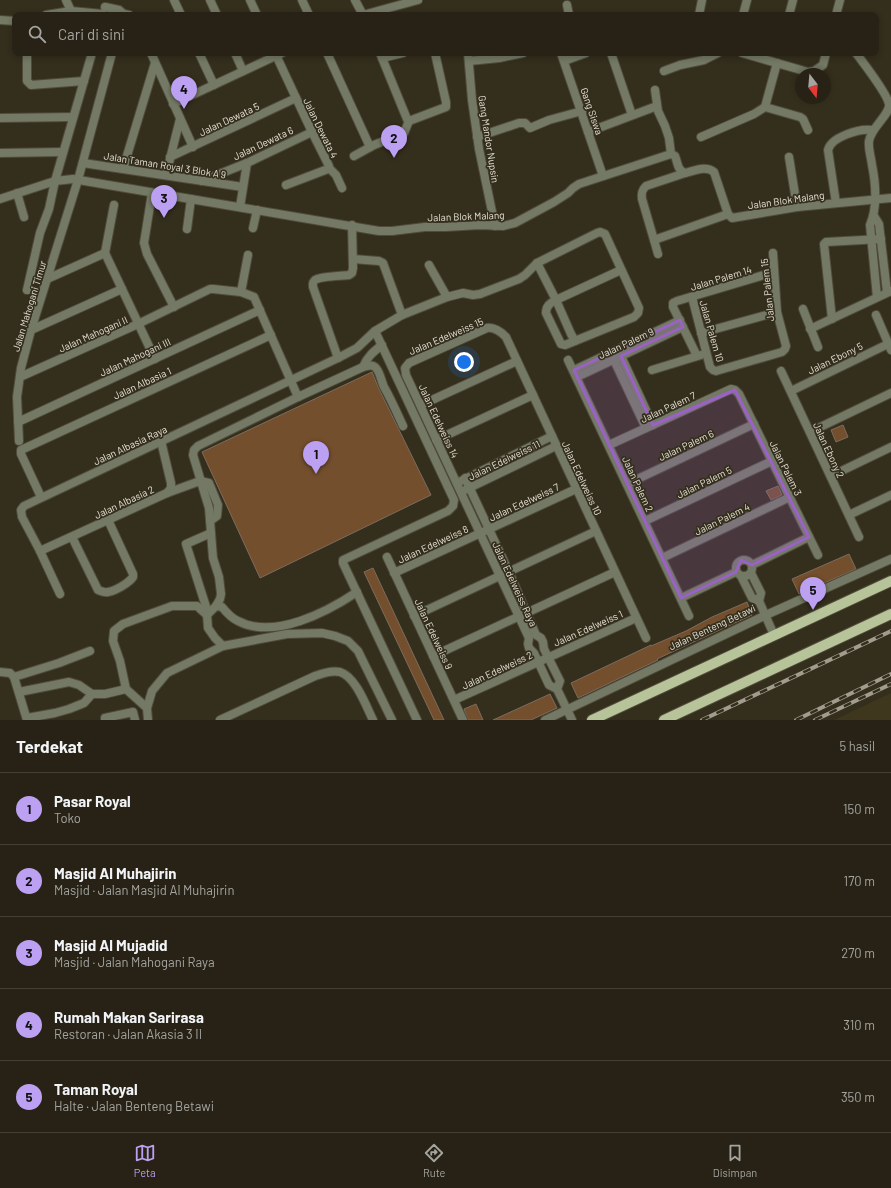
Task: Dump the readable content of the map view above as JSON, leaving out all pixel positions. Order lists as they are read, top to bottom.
{
  "streets": {
    "street": [
      "Gang Siswa",
      "Jalan Dewata 5",
      "Jalan Dewata 4",
      "Gang Mandor Nupsin",
      "Jalan Dewata 6",
      "Jalan Taman Royal 3 Blok A 9",
      "Jalan Blok Malang",
      "Jalan Palem 14",
      "Jalan Palem 15",
      "Jalan Mahogani Timur",
      "Jalan Palem 10",
      "Jalan Mahogani II",
      "Jalan Edelweiss 15",
      "Jalan Palem 9",
      "Jalan Mahogani III",
      "Jalan Ebony 5",
      "Jalan Albasia 1",
      "Jalan Palem 7",
      "Jalan Edelweiss 14",
      "Jalan Albasia Raya",
      "Jalan Palem 6",
      "Jalan Ebony 2",
      "Jalan Edelweiss 11",
      "Jalan Palem 3",
      "Jalan Edelweiss 10",
      "Jalan Palem 5",
      "Jalan Palem 2",
      "Jalan Albasia 2",
      "Jalan Edelweiss 7",
      "Jalan Palem 4",
      "Jalan Edelweiss 8",
      "Jalan Edelweiss Raya",
      "Jalan Benteng Betawi",
      "Jalan Edelweiss 1",
      "Jalan Edelweiss 9",
      "Jalan Edelweiss 2"
    ]
  },
  "crossings": [
    ["Gang Siswa", "Jalan Blok Malang"],
    ["Jalan Dewata 5", "Jalan Dewata 4"],
    ["Jalan Dewata 4", "Jalan Dewata 6"],
    ["Gang Mandor Nupsin", "Jalan Blok Malang"],
    ["Jalan Dewata 6", "Jalan Taman Royal 3 Blok A 9"],
    ["Jalan Taman Royal 3 Blok A 9", "Jalan Mahogani Timur"],
    ["Jalan Blok Malang", "Jalan Mahogani Timur"],
    ["Jalan Palem 14", "Jalan Palem 15"],
    ["Jalan Palem 14", "Jalan Palem 10"],
    ["Jalan Palem 14", "Jalan Palem 9"],
    ["Jalan Palem 15", "Jalan Palem 10"],
    ["Jalan Mahogani Timur", "Jalan Mahogani II"],
    ["Jalan Mahogani Timur", "Jalan Mahogani III"],
    ["Jalan Edelweiss 15", "Jalan Edelweiss 14"],
    ["Jalan Edelweiss 15", "Jalan Edelweiss 10"],
    ["Jalan Palem 9", "Jalan Palem 2"],
    ["Jalan Ebony 5", "Jalan Ebony 2"],
    ["Jalan Albasia 1", "Jalan Albasia Raya"],
    ["Jalan Palem 7", "Jalan Palem 3"],
    ["Jalan Palem 7", "Jalan Palem 2"],
    ["Jalan Edelweiss 14", "Jalan Edelweiss 11"],
    ["Jalan Edelweiss 14", "Jalan Edelweiss Raya"],
    ["Jalan Albasia Raya", "Jalan Albasia 2"],
    ["Jalan Palem 6", "Jalan Palem 3"],
    ["Jalan Palem 6", "Jalan Palem 2"],
    ["Jalan Edelweiss 11", "Jalan Edelweiss 10"],
    ["Jalan Edelweiss 11", "Jalan Edelweiss Raya"],
    ["Jalan Palem 3", "Jalan Palem 5"],
    ["Jalan Palem 3", "Jalan Palem 4"],
    ["Jalan Edelweiss 10", "Jalan Edelweiss 7"],
    ["Jalan Edelweiss 10", "Jalan Edelweiss 1"],
    ["Jalan Palem 5", "Jalan Palem 2"],
    ["Jalan Palem 2", "Jalan Palem 4"],
    ["Jalan Edelweiss 7", "Jalan Edelweiss 8"],
    ["Jalan Edelweiss 7", "Jalan Edelweiss Raya"],
    ["Jalan Edelweiss 8", "Jalan Edelweiss Raya"],
    ["Jalan Edelweiss 8", "Jalan Edelweiss 9"],
    ["Jalan Edelweiss Raya", "Jalan Benteng Betawi"],
    ["Jalan Edelweiss Raya", "Jalan Edelweiss 1"],
    ["Jalan Edelweiss Raya", "Jalan Edelweiss 2"],
    ["Jalan Edelweiss 1", "Jalan Edelweiss 2"],
    ["Jalan Edelweiss 9", "Jalan Edelweiss 2"]
  ],
  "north": "bottom",
  "page": {
    "search": "Cari di sini",
    "pins": [
      "4",
      "2",
      "3",
      "1",
      "5"
    ],
    "heading": ["Terdekat", "5 hasil"],
    "list": [
      {
        "mark": "1",
        "name": "Pasar Royal",
        "note": "Toko",
        "value": "150 m"
      },
      {
        "mark": "2",
        "name": "Masjid Al Muhajirin",
        "note": "Masjid · Jalan Masjid Al Muhajirin",
        "value": "170 m"
      },
      {
        "mark": "3",
        "name": "Masjid Al Mujadid",
        "note": "Masjid · Jalan Mahogani Raya",
        "value": "270 m"
      },
      {
        "mark": "4",
        "name": "Rumah Makan Sarirasa",
        "note": "Restoran · Jalan Akasia 3 II",
        "value": "310 m"
      },
      {
        "mark": "5",
        "name": "Taman Royal",
        "note": "Halte · Jalan Benteng Betawi",
        "value": "350 m"
      }
    ],
    "nav": ["Peta", "Rute", "Disimpan"]
  }
}
